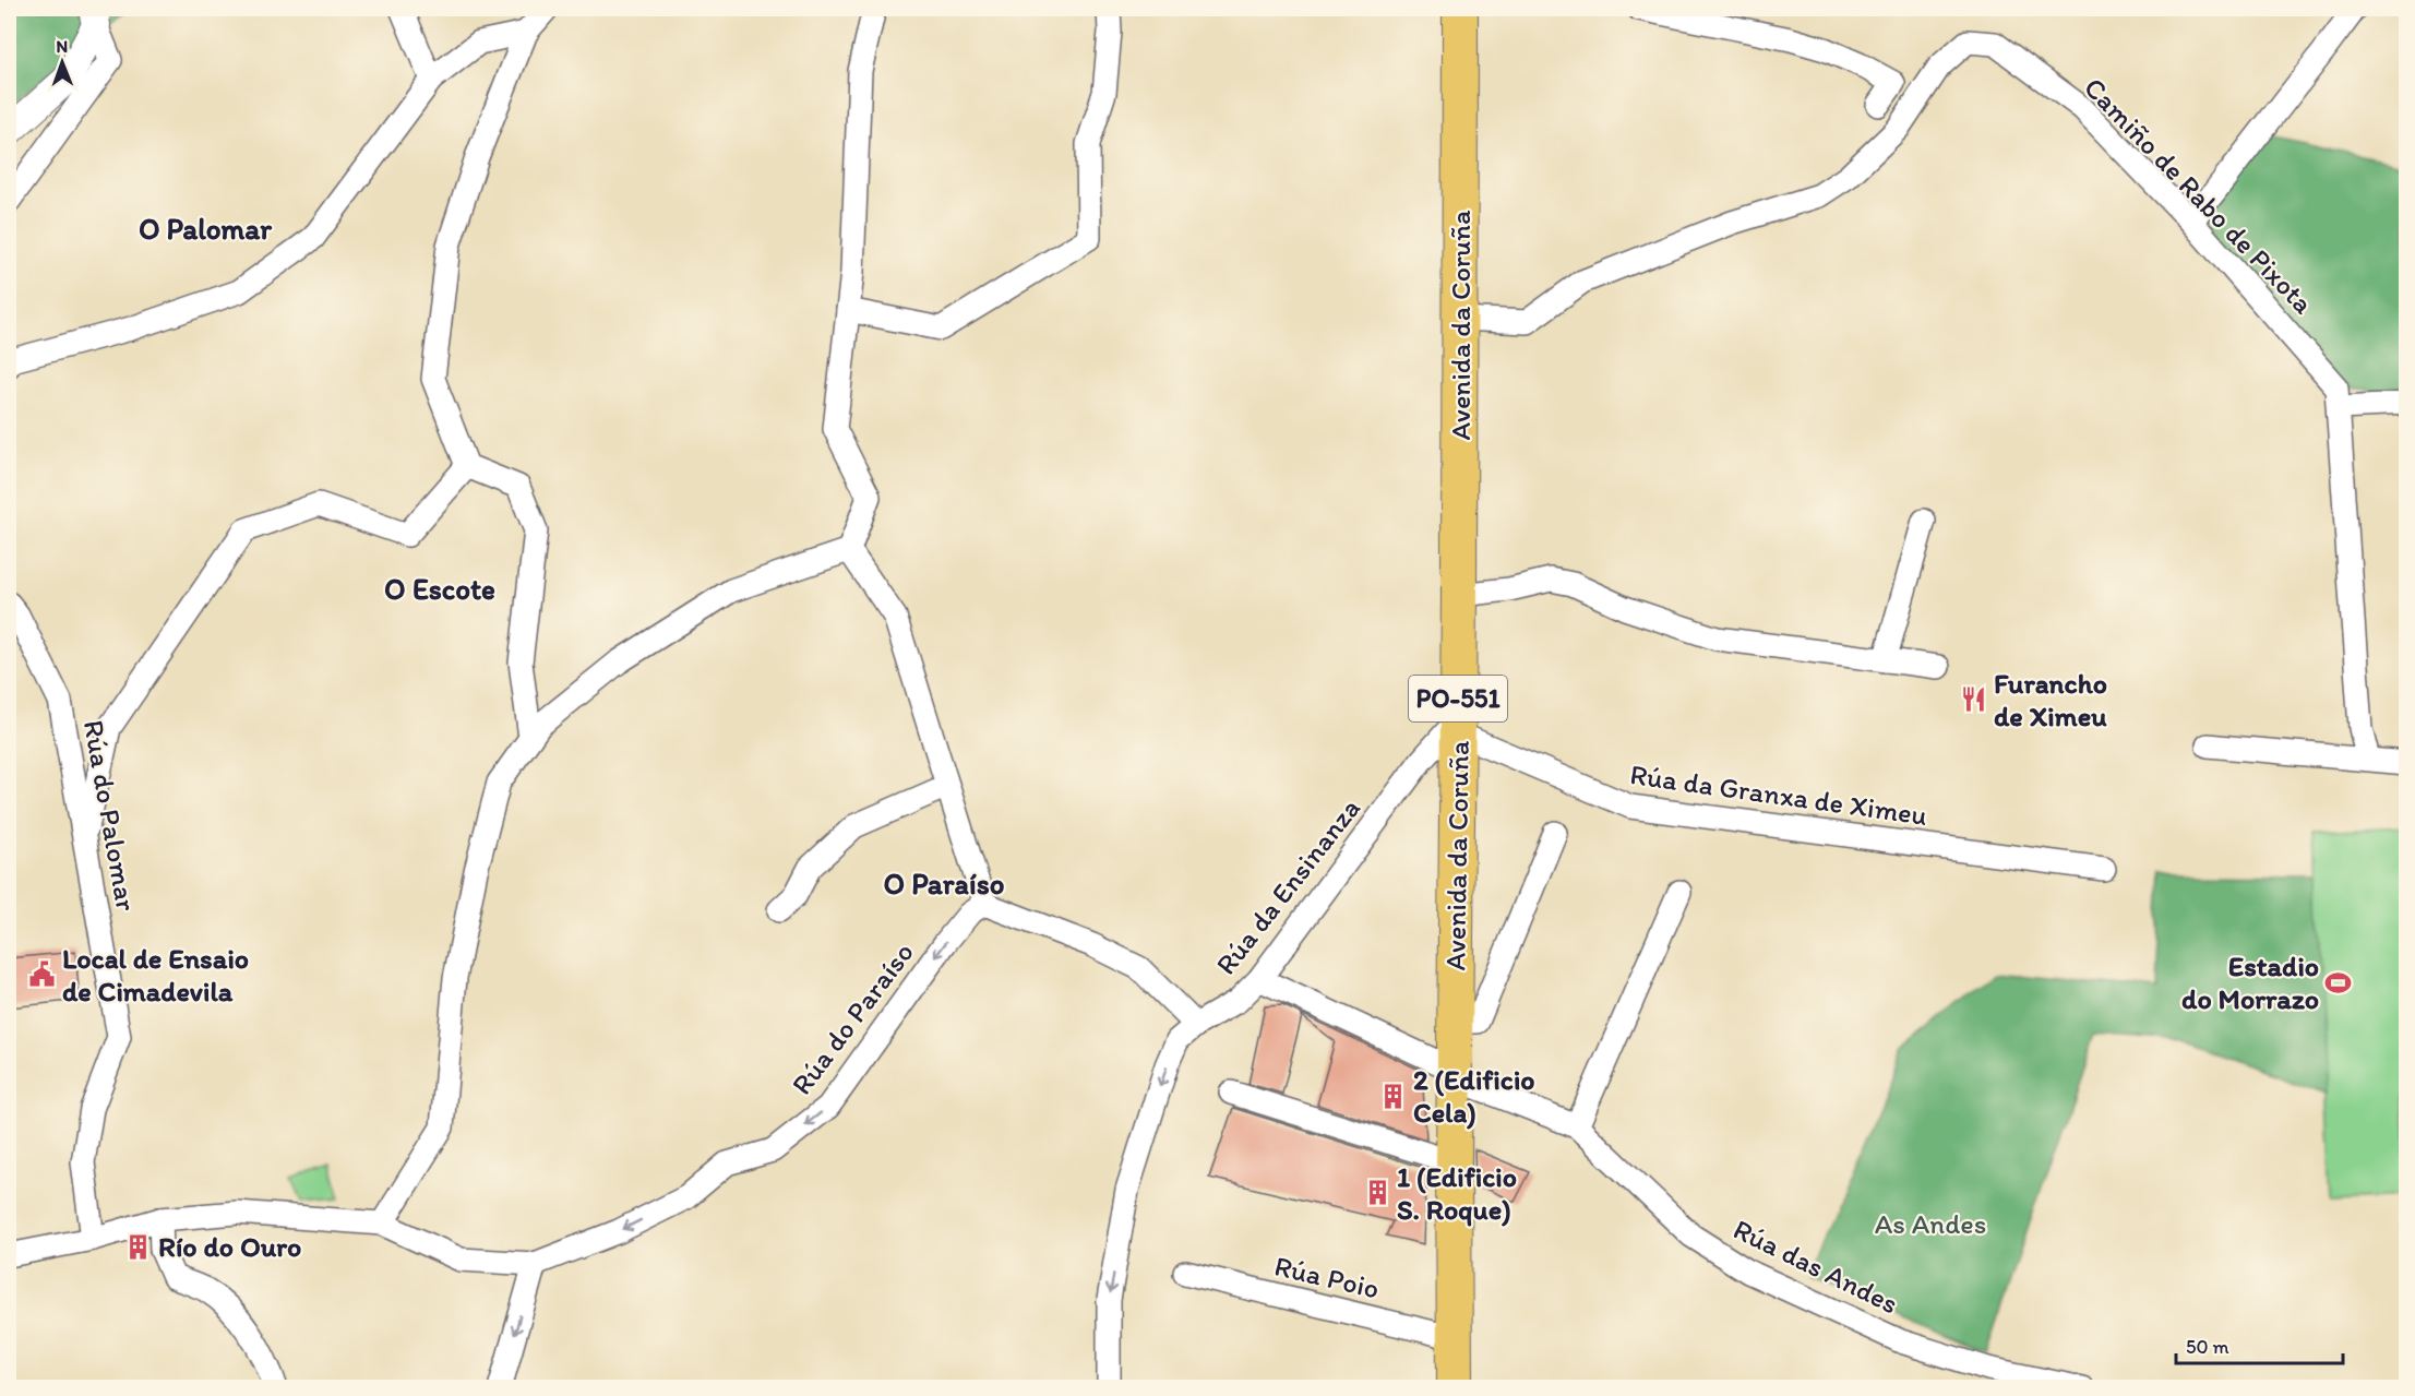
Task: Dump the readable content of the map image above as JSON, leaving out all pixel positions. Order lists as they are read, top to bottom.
{
  "streets": {
    "main road": ["Avenida da Coruña", "PO-551"],
    "street": [
      "Camiño de Rabo de Pixota",
      "Rúa da Granxa de Ximeu",
      "Rúa do Palomar",
      "Rúa da Ensinanza",
      "Rúa do Paraíso",
      "Rúa das Andes",
      "Rúa Poio"
    ]
  },
  "crossings": [
    ["Camiño de Rabo de Pixota", "Avenida da Coruña"],
    ["Avenida da Coruña", "Rúa da Granxa de Ximeu"],
    ["Avenida da Coruña", "Rúa da Ensinanza"],
    ["Avenida da Coruña", "Rúa das Andes"],
    ["Avenida da Coruña", "Rúa Poio"],
    ["Rúa da Granxa de Ximeu", "Rúa da Ensinanza"],
    ["Rúa da Ensinanza", "Rúa das Andes"]
  ],
  "one_way": ["Rúa da Ensinanza"],
  "districts": ["O Palomar", "O Escote", "O Paraíso"],
  "parks": ["As Andes"],
  "places": {
    "restaurant": ["Furancho de Ximeu"],
    "public building": ["Local de Ensaio de Cimadevila"],
    "sports": ["Estadio do Morrazo"],
    "building": ["2 (Edificio Cela)", "1 (Edificio S. Roque)", "Río do Ouro"]
  },
  "scale_bar": "50 m",
  "north": "top"
}
